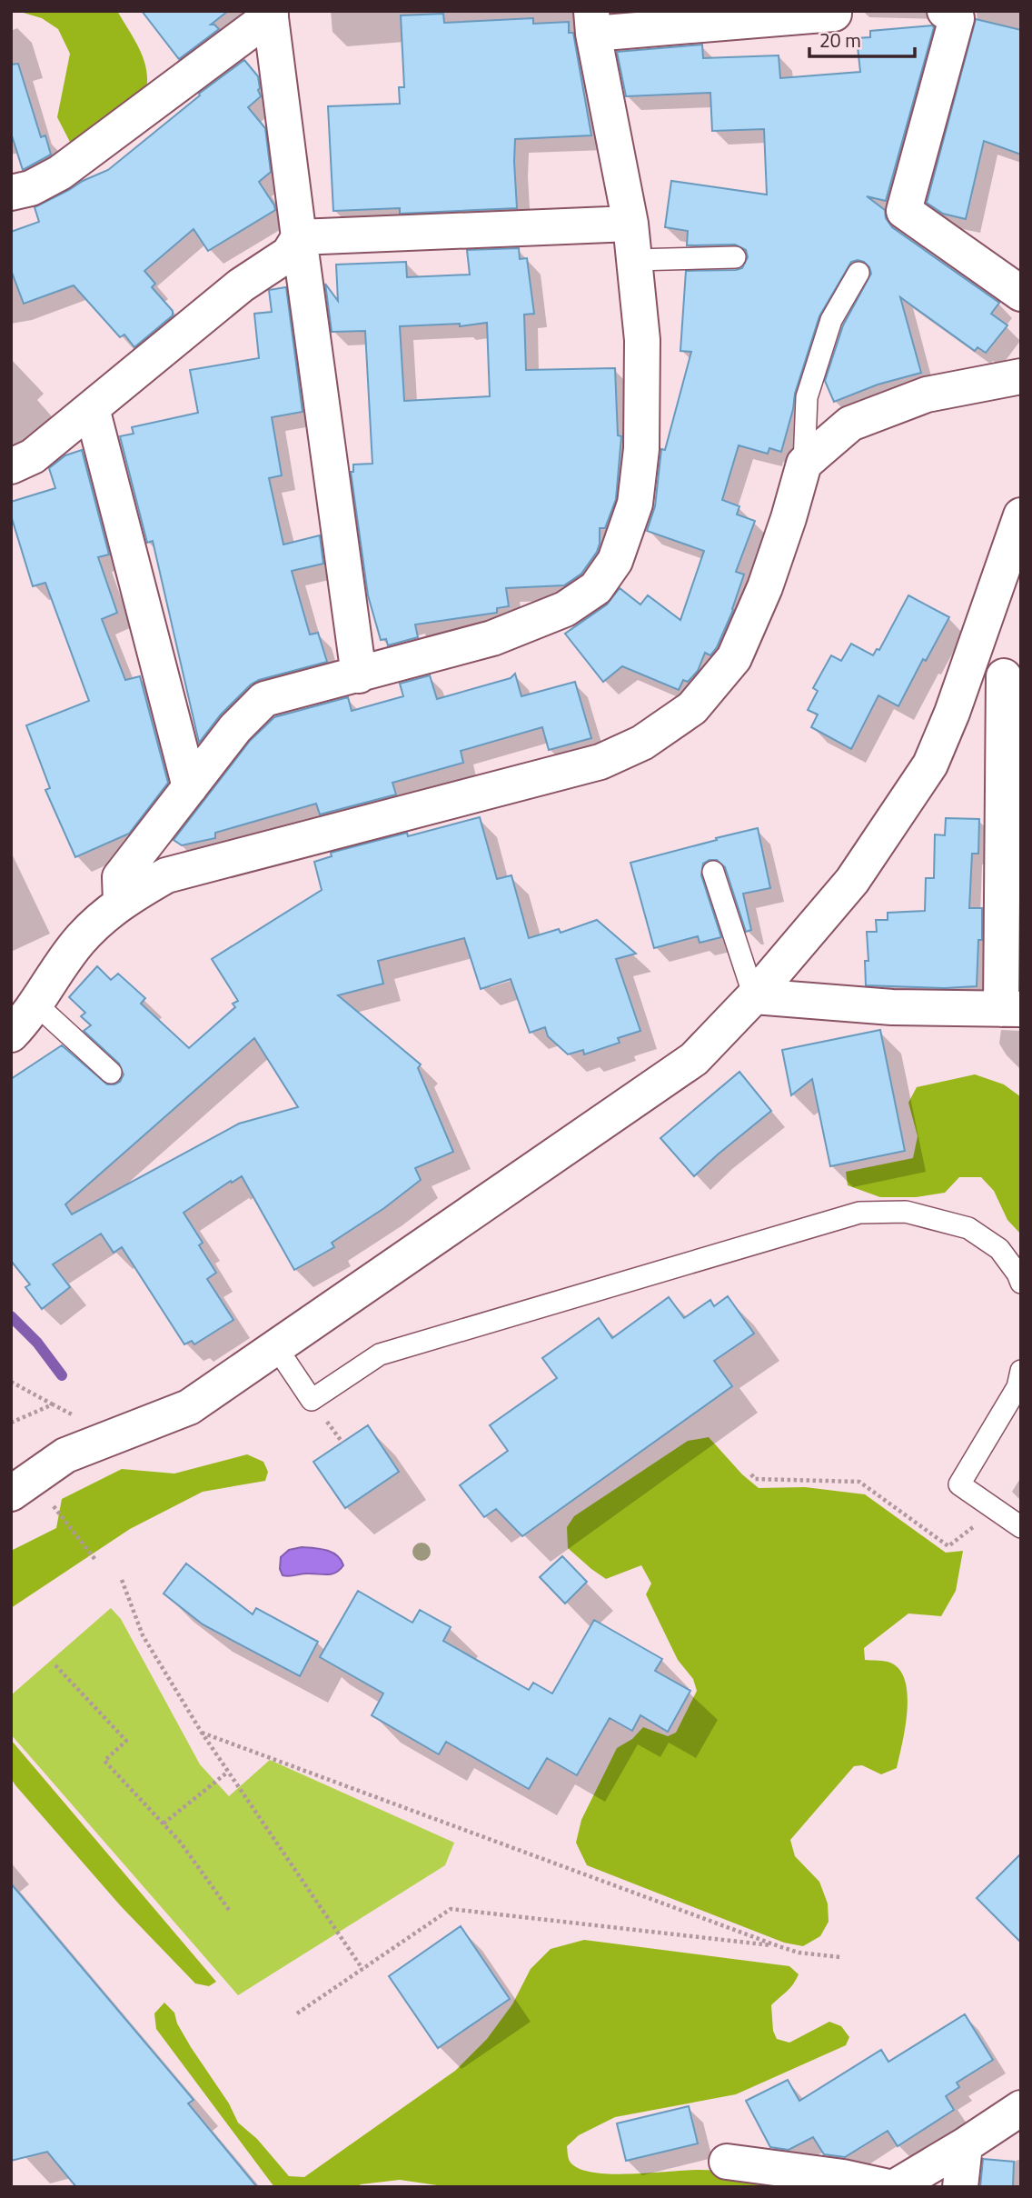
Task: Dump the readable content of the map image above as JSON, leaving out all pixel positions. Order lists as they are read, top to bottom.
{
  "scale_bar": "20 m"
}
